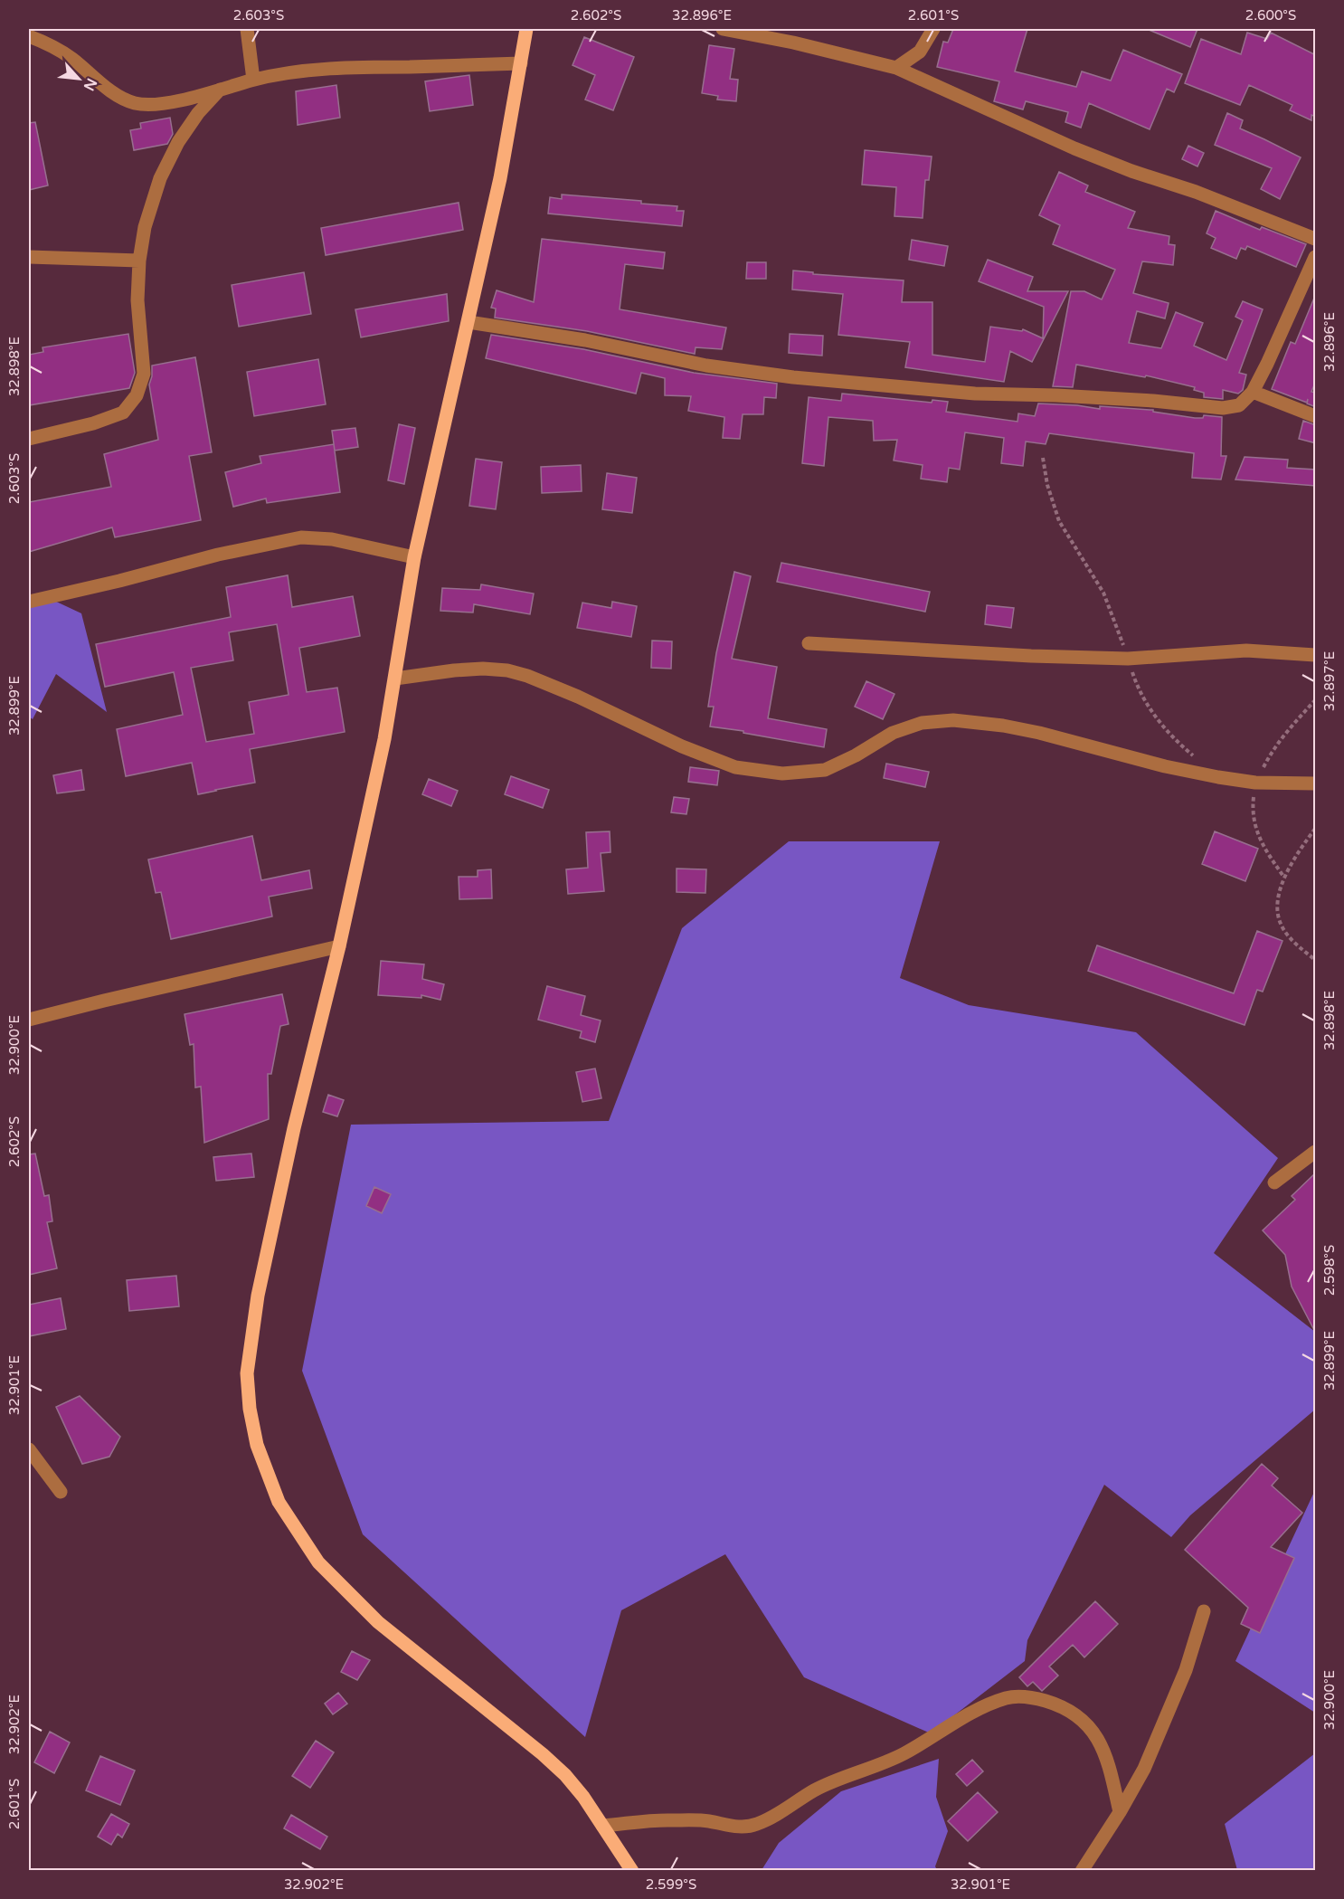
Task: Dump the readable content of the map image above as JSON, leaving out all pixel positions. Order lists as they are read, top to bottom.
{
  "north": "bottom right",
  "coordinates": [
    "2.603°S",
    "2.602°S",
    "32.896°E",
    "2.601°S",
    "2.600°S",
    "32.898°E",
    "32.897°E",
    "32.899°E",
    "32.900°E",
    "2.598°S",
    "32.901°E",
    "32.902°E",
    "2.599°S"
  ]
}
